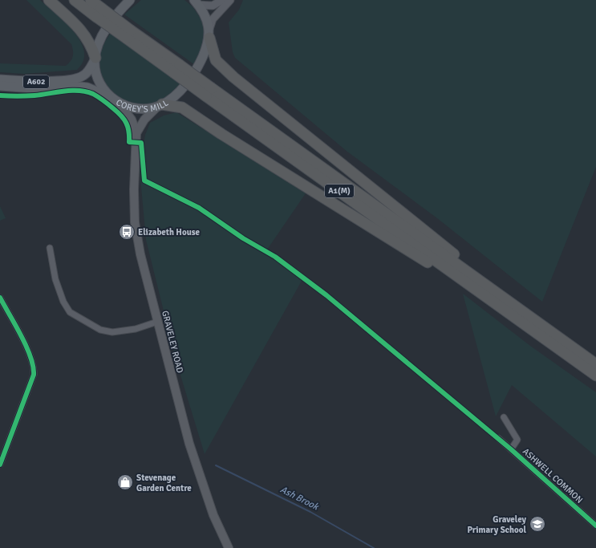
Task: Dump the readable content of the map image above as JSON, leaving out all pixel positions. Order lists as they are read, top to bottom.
{
  "streets": {
    "highway": ["A1(M)"],
    "main road": ["A602", "COREY'S MILL", "GRAVELEY ROAD"],
    "street": ["ASHWELL COMMON"]
  },
  "crossings": [
    ["A602", "COREY'S MILL"],
    ["A602", "GRAVELEY ROAD"],
    ["COREY'S MILL", "A1(M)"],
    ["COREY'S MILL", "GRAVELEY ROAD"],
    ["A1(M)", "GRAVELEY ROAD"]
  ],
  "water": ["Ash Brook"],
  "places": {
    "bus stop": ["Elizabeth House"],
    "shop": ["Stevenage Garden Centre"],
    "school or university": ["Graveley Primary School"]
  }
}
